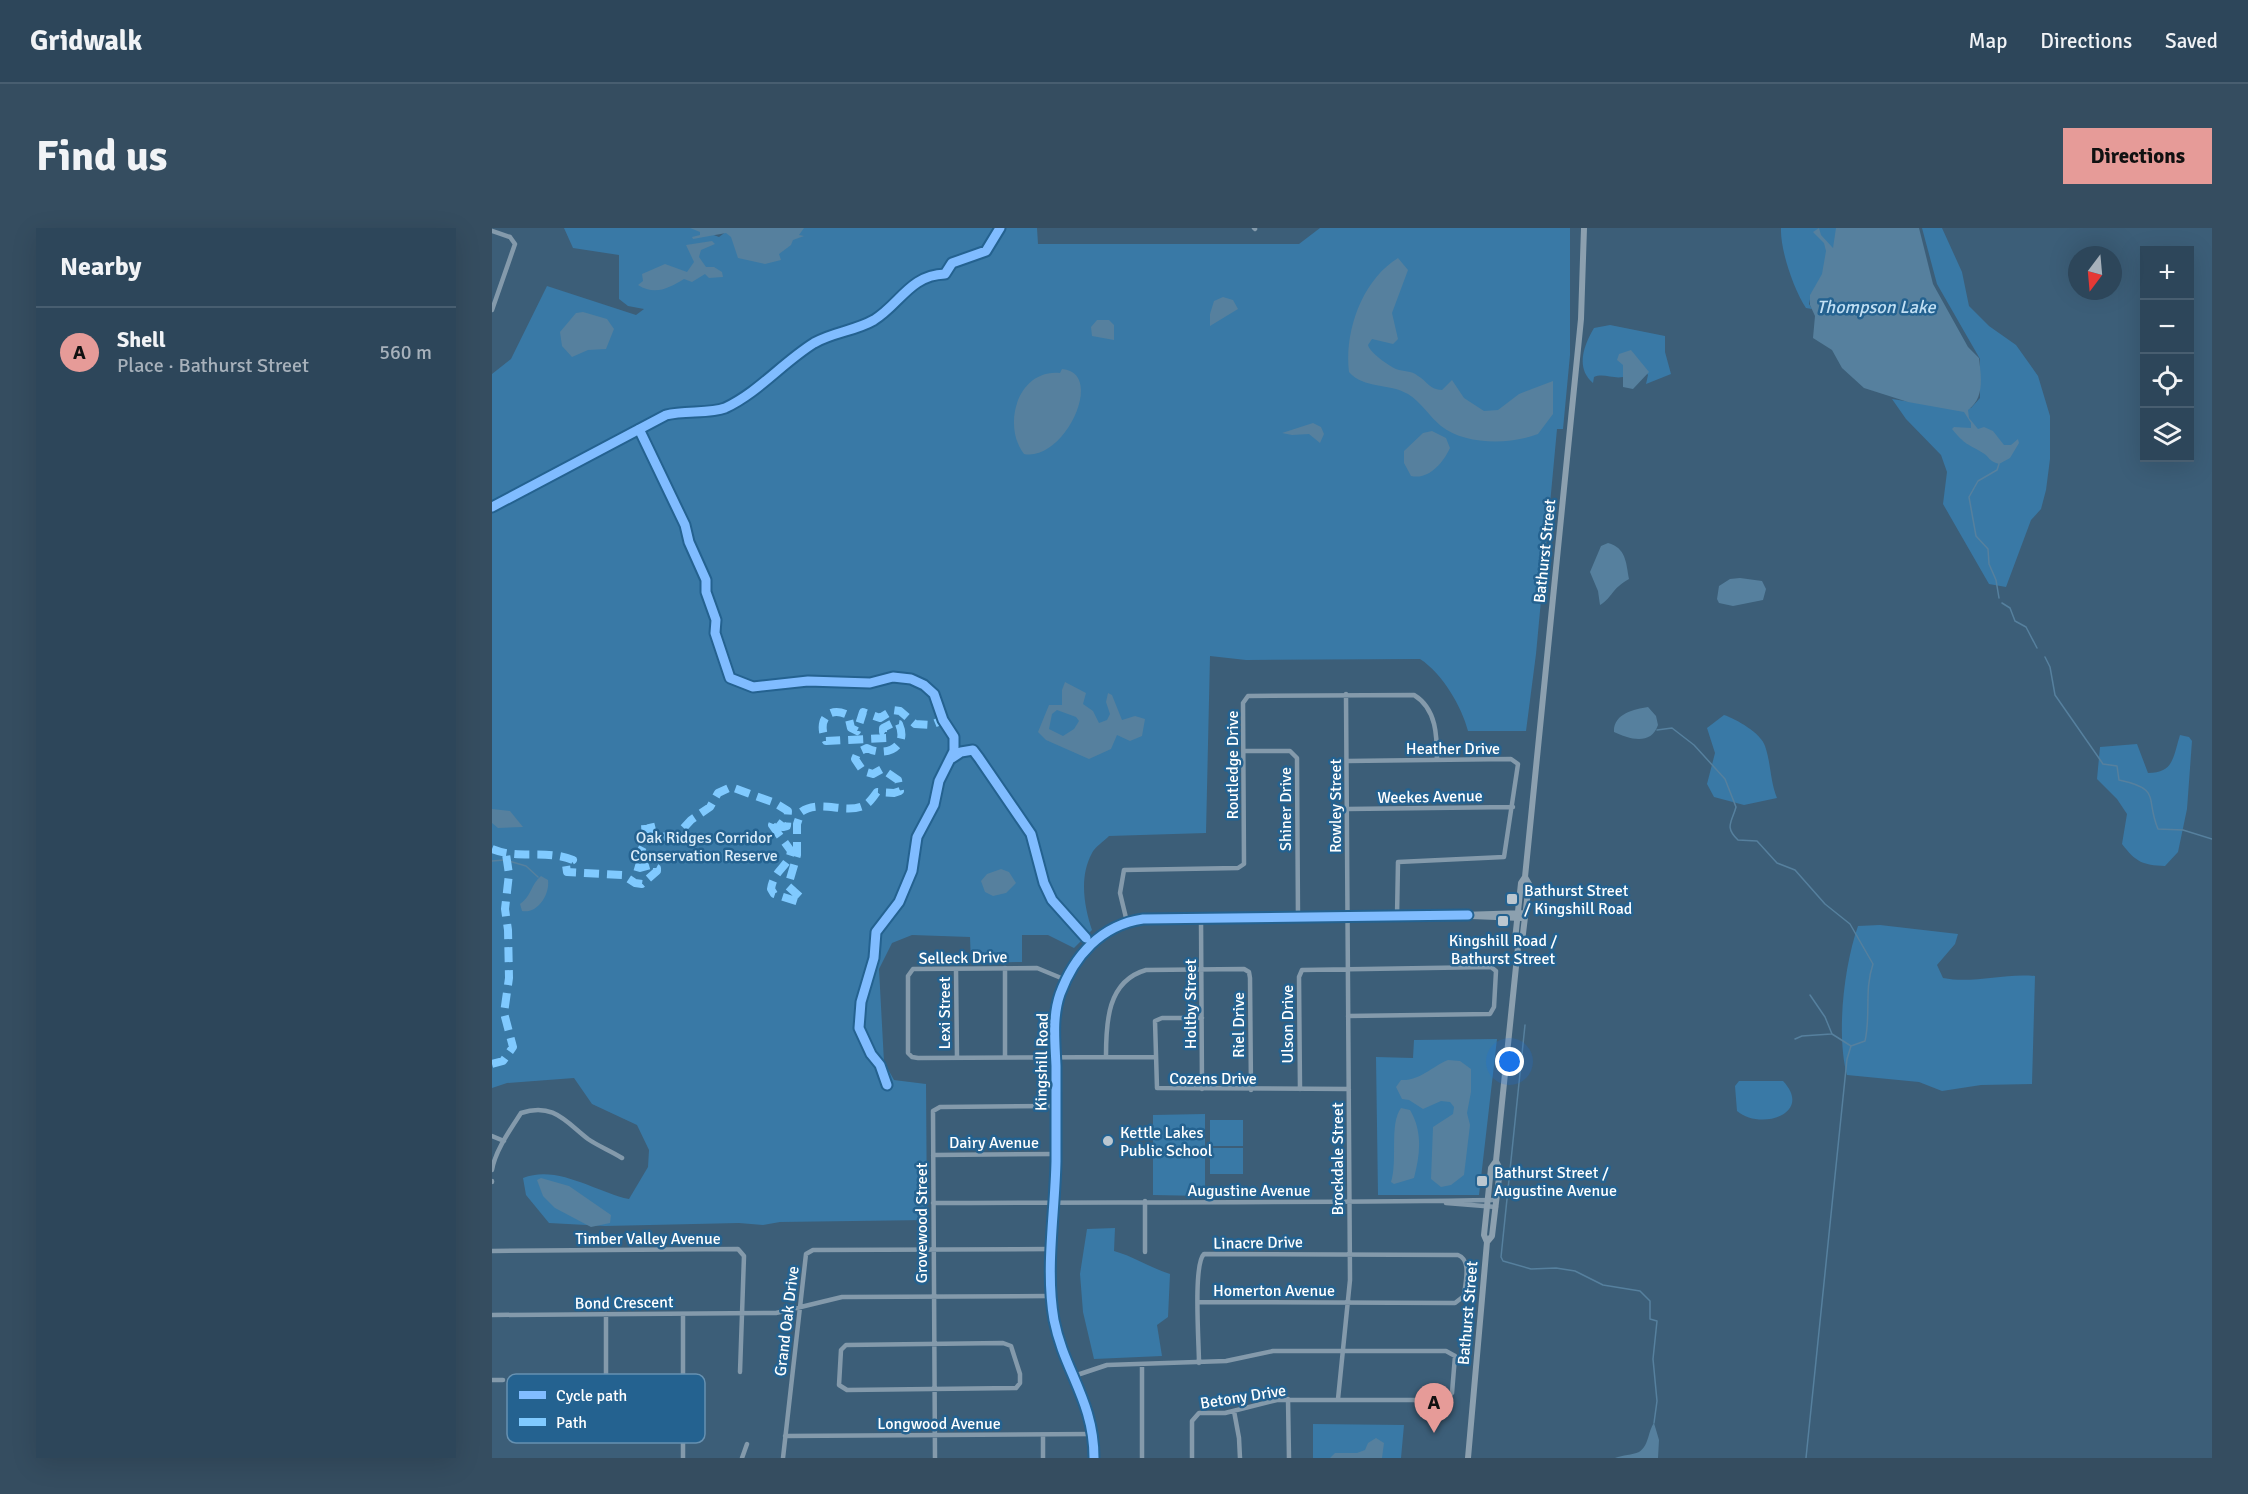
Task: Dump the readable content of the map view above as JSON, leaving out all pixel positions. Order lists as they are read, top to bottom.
{
  "streets": {
    "main road": ["Bathurst Street", "Kingshill Road"],
    "street": [
      "Heather Drive",
      "Routledge Drive",
      "Weekes Avenue",
      "Rowley Street",
      "Shiner Drive",
      "Selleck Drive",
      "Holtby Street",
      "Lexi Street",
      "Ulson Drive",
      "Riel Drive",
      "Cozens Drive",
      "Dairy Avenue",
      "Brockdale Street",
      "Augustine Avenue",
      "Grovewood Street",
      "Timber Valley Avenue",
      "Linacre Drive",
      "Homerton Avenue",
      "Bond Crescent",
      "Grand Oak Drive",
      "Betony Drive",
      "Longwood Avenue"
    ]
  },
  "crossings": [
    ["Bathurst Street", "Kingshill Road"],
    ["Bathurst Street", "Augustine Avenue"],
    ["Heather Drive", "Routledge Drive"],
    ["Heather Drive", "Weekes Avenue"],
    ["Heather Drive", "Rowley Street"],
    ["Heather Drive", "Kingshill Road"],
    ["Routledge Drive", "Rowley Street"],
    ["Routledge Drive", "Shiner Drive"],
    ["Routledge Drive", "Kingshill Road"],
    ["Weekes Avenue", "Rowley Street"],
    ["Rowley Street", "Kingshill Road"],
    ["Rowley Street", "Brockdale Street"],
    ["Shiner Drive", "Kingshill Road"],
    ["Selleck Drive", "Lexi Street"],
    ["Selleck Drive", "Kingshill Road"],
    ["Selleck Drive", "Cozens Drive"],
    ["Holtby Street", "Riel Drive"],
    ["Holtby Street", "Kingshill Road"],
    ["Holtby Street", "Cozens Drive"],
    ["Ulson Drive", "Cozens Drive"],
    ["Ulson Drive", "Brockdale Street"],
    ["Riel Drive", "Cozens Drive"],
    ["Kingshill Road", "Dairy Avenue"],
    ["Kingshill Road", "Brockdale Street"],
    ["Kingshill Road", "Augustine Avenue"],
    ["Kingshill Road", "Grovewood Street"],
    ["Kingshill Road", "Grand Oak Drive"],
    ["Kingshill Road", "Longwood Avenue"],
    ["Cozens Drive", "Brockdale Street"],
    ["Dairy Avenue", "Grovewood Street"],
    ["Brockdale Street", "Augustine Avenue"],
    ["Brockdale Street", "Linacre Drive"],
    ["Brockdale Street", "Homerton Avenue"],
    ["Brockdale Street", "Betony Drive"],
    ["Augustine Avenue", "Grovewood Street"],
    ["Grovewood Street", "Grand Oak Drive"],
    ["Grovewood Street", "Longwood Avenue"],
    ["Linacre Drive", "Homerton Avenue"],
    ["Grand Oak Drive", "Longwood Avenue"]
  ],
  "water": ["Thompson Lake"],
  "parks": ["Oak Ridges Corridor Conservation Reserve"],
  "places": {
    "transit": ["Bathurst Street / Kingshill Road", "Kingshill Road / Bathurst Street", "Bathurst Street / Augustine Avenue"],
    "other": ["Kettle Lakes Public School"]
  },
  "legend": ["Cycle path", "Path"],
  "north": "bottom",
  "page": {
    "header": "Gridwalk",
    "nav": ["Map", "Directions", "Saved"],
    "buttons": "Directions",
    "title": "Find us",
    "heading": "Nearby",
    "map_buttons": ["+", "−"],
    "list": [
      {
        "mark": "A",
        "name": "Shell",
        "note": "Place · Bathurst Street",
        "value": "560 m"
      }
    ],
    "pins": "A"
  }
}
